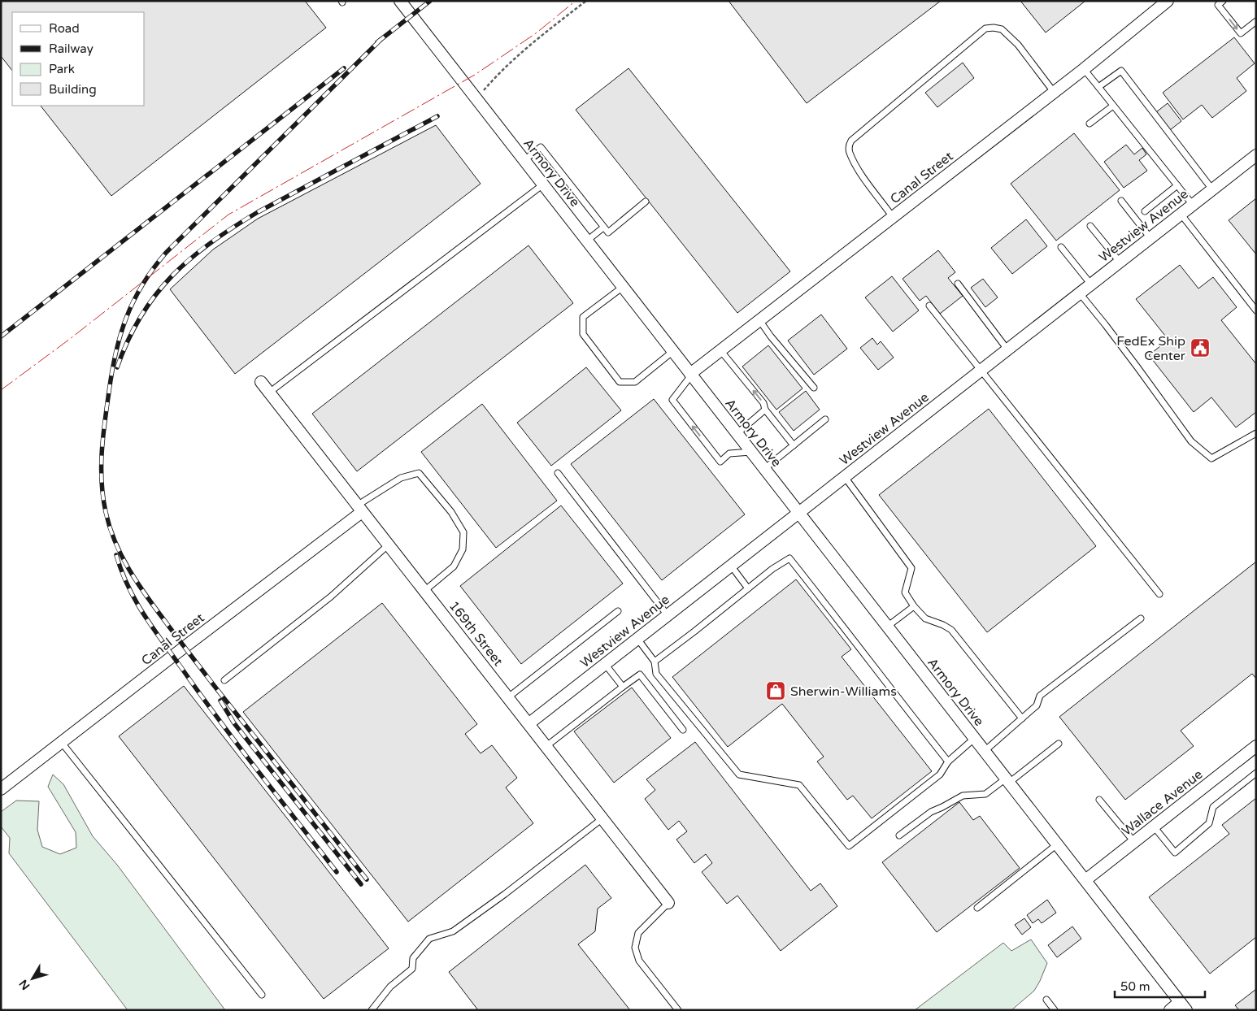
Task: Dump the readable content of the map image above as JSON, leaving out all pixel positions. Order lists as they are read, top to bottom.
{
  "streets": {
    "street": [
      "Armory Drive",
      "Canal Street",
      "Westview Avenue",
      "169th Street",
      "Wallace Avenue"
    ]
  },
  "crossings": [
    ["Armory Drive", "Canal Street"],
    ["Armory Drive", "Westview Avenue"],
    ["Armory Drive", "Wallace Avenue"],
    ["Canal Street", "169th Street"],
    ["Westview Avenue", "169th Street"]
  ],
  "places": {
    "public building": ["FedEx Ship Center"],
    "shop": ["Sherwin-Williams"]
  },
  "legend": [
    "Road",
    "Railway",
    "Park",
    "Building"
  ],
  "scale_bar": "50 m",
  "north": "bottom left"
}
